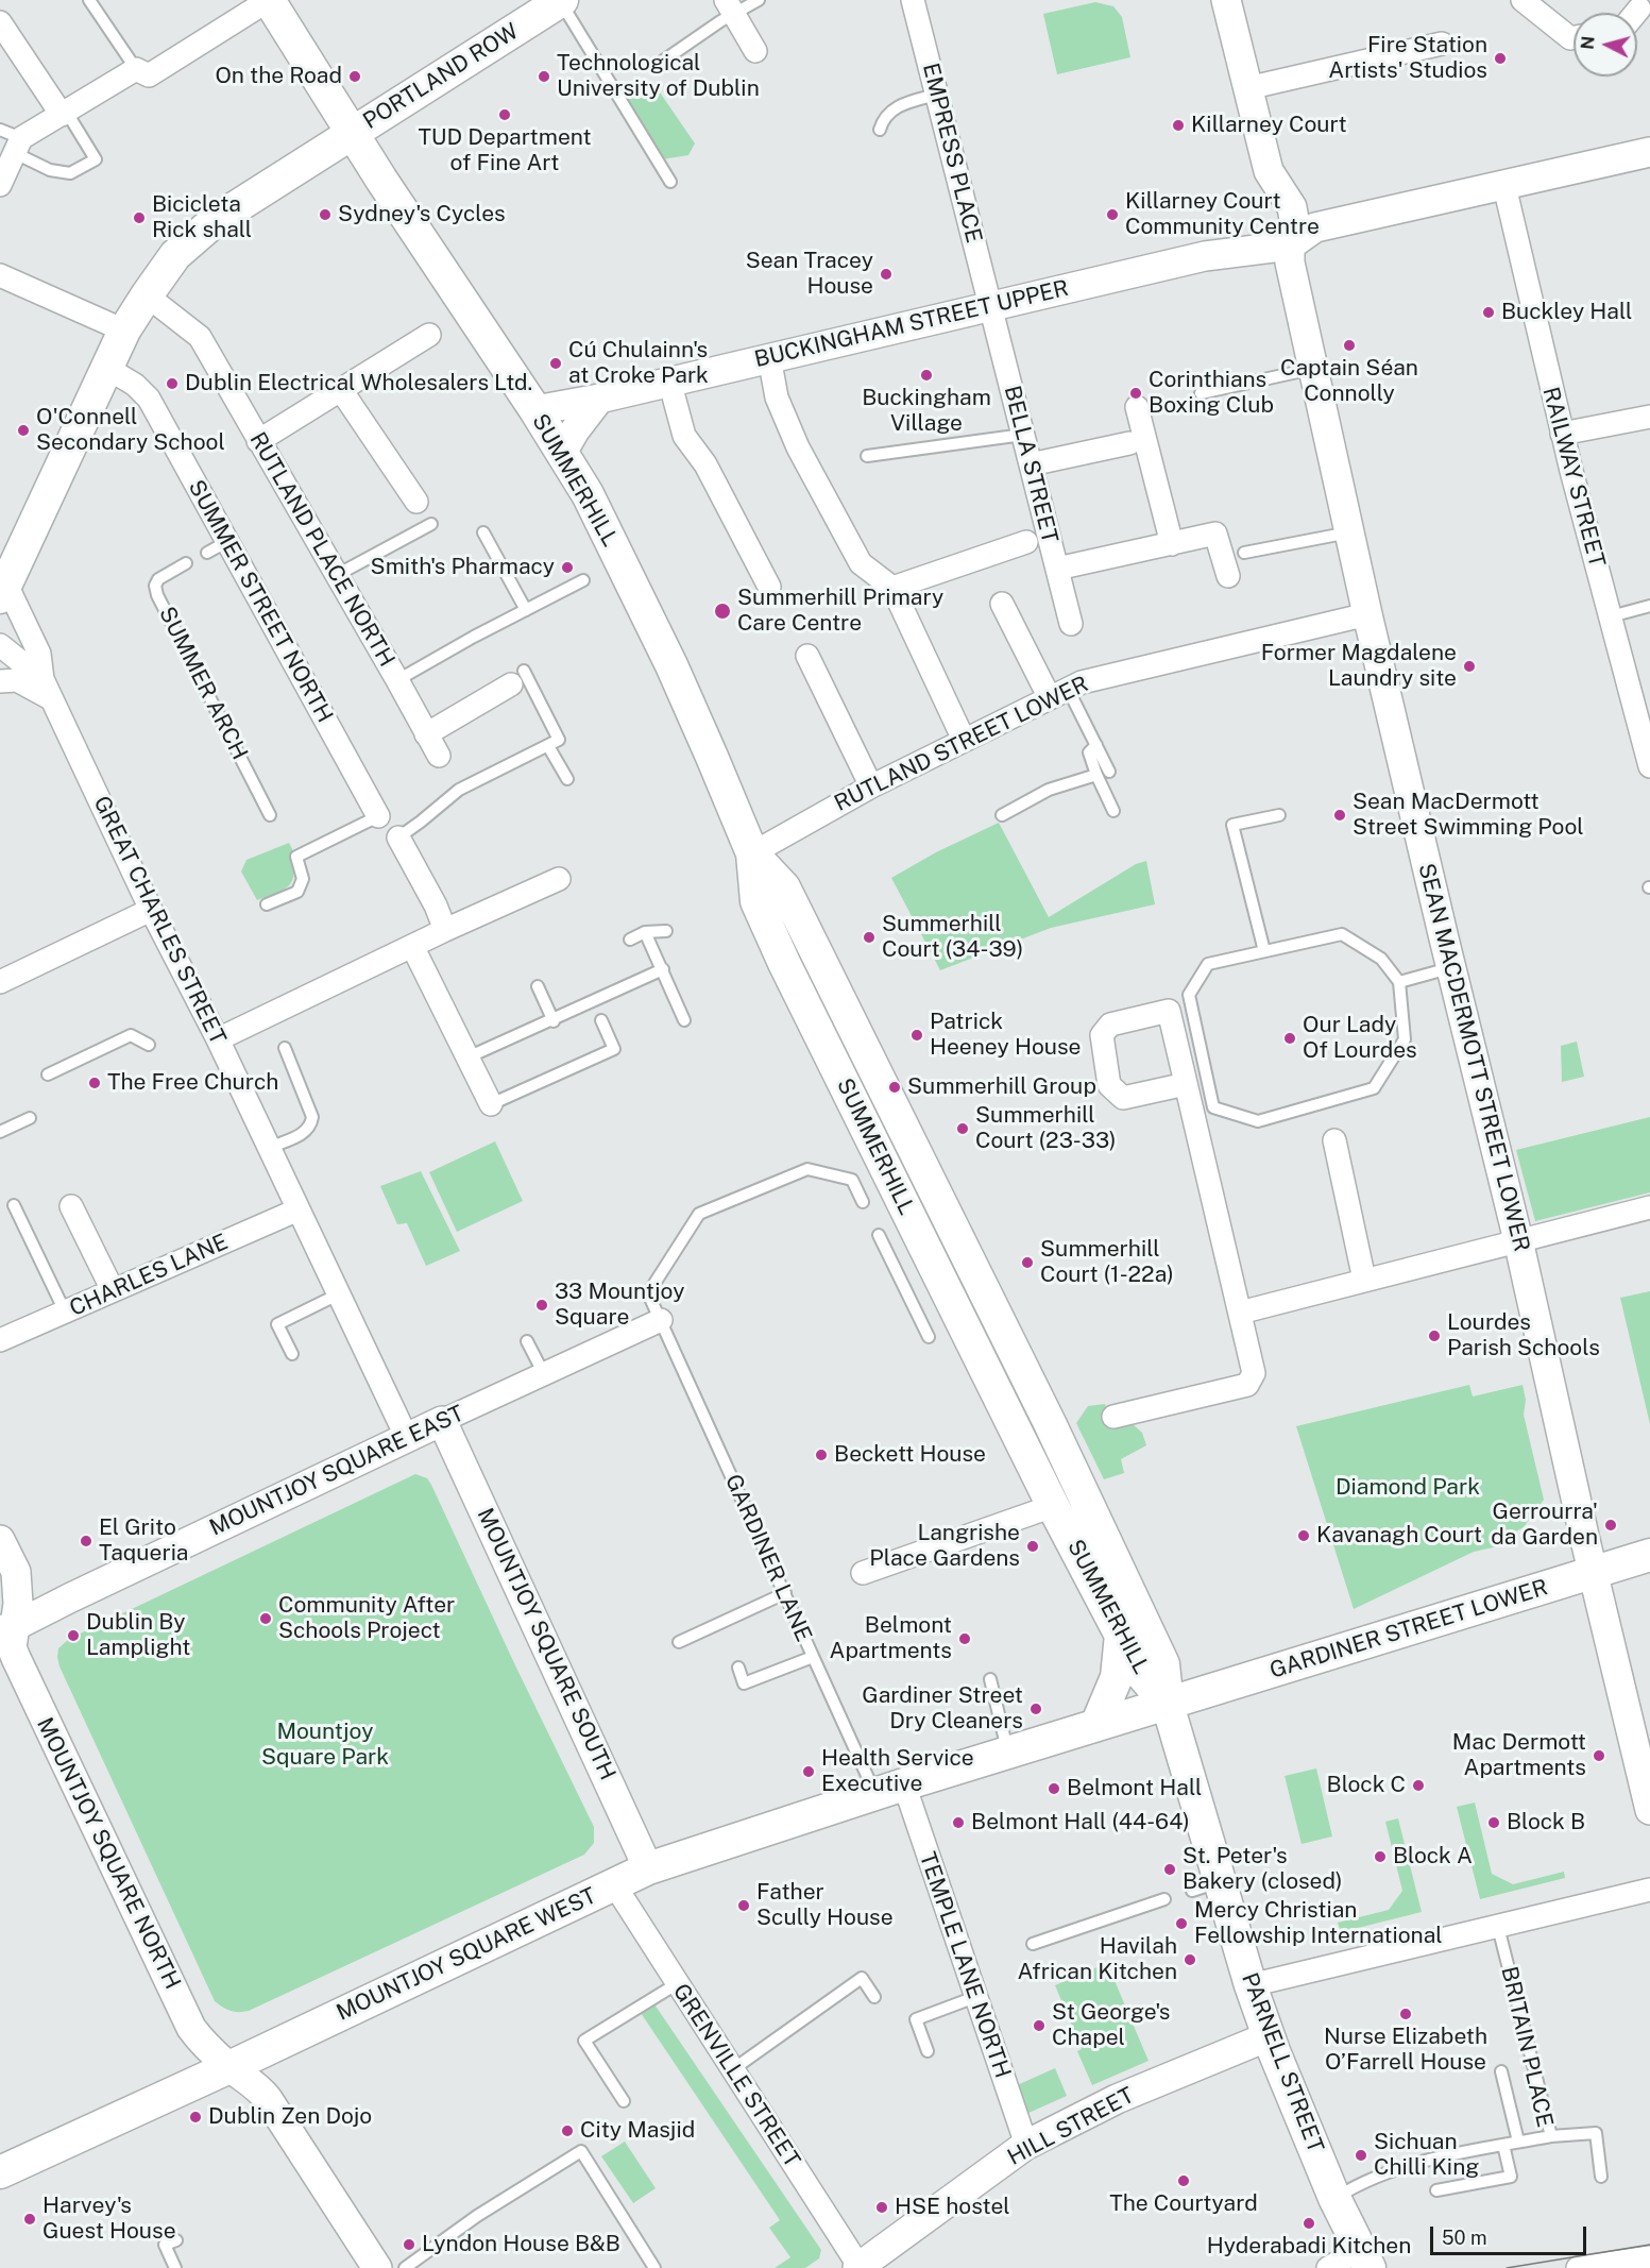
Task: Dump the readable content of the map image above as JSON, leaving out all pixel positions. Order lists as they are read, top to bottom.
{
  "streets": {
    "main road": [
      "PORTLAND ROW",
      "SUMMERHILL",
      "GARDINER STREET LOWER",
      "MOUNTJOY SQUARE WEST",
      "PARNELL STREET"
    ],
    "street": [
      "EMPRESS PLACE",
      "BUCKINGHAM STREET UPPER",
      "BELLA STREET",
      "RAILWAY STREET",
      "RUTLAND PLACE NORTH",
      "SUMMER STREET NORTH",
      "RUTLAND STREET LOWER",
      "GREAT CHARLES STREET",
      "SEAN MACDERMOTT STREET LOWER",
      "CHARLES LANE",
      "MOUNTJOY SQUARE EAST",
      "MOUNTJOY SQUARE SOUTH",
      "MOUNTJOY SQUARE NORTH",
      "TEMPLE LANE NORTH",
      "GRENVILLE STREET",
      "HILL STREET"
    ],
    "lane": ["SUMMER ARCH", "GARDINER LANE", "BRITAIN PLACE"]
  },
  "crossings": [
    ["PORTLAND ROW", "SUMMERHILL"],
    ["PORTLAND ROW", "RUTLAND PLACE NORTH"],
    ["PORTLAND ROW", "SUMMER STREET NORTH"],
    ["PORTLAND ROW", "GREAT CHARLES STREET"],
    ["EMPRESS PLACE", "BUCKINGHAM STREET UPPER"],
    ["EMPRESS PLACE", "BELLA STREET"],
    ["BUCKINGHAM STREET UPPER", "BELLA STREET"],
    ["BUCKINGHAM STREET UPPER", "SUMMERHILL"],
    ["BUCKINGHAM STREET UPPER", "SEAN MACDERMOTT STREET LOWER"],
    ["SUMMERHILL", "RUTLAND STREET LOWER"],
    ["SUMMERHILL", "GARDINER STREET LOWER"],
    ["SUMMERHILL", "PARNELL STREET"],
    ["RUTLAND STREET LOWER", "SEAN MACDERMOTT STREET LOWER"],
    ["GREAT CHARLES STREET", "CHARLES LANE"],
    ["GREAT CHARLES STREET", "MOUNTJOY SQUARE EAST"],
    ["SEAN MACDERMOTT STREET LOWER", "GARDINER STREET LOWER"],
    ["MOUNTJOY SQUARE EAST", "GARDINER LANE"],
    ["MOUNTJOY SQUARE EAST", "MOUNTJOY SQUARE SOUTH"],
    ["MOUNTJOY SQUARE EAST", "MOUNTJOY SQUARE NORTH"],
    ["GARDINER LANE", "GARDINER STREET LOWER"],
    ["GARDINER LANE", "MOUNTJOY SQUARE WEST"],
    ["GARDINER LANE", "TEMPLE LANE NORTH"],
    ["GARDINER STREET LOWER", "MOUNTJOY SQUARE WEST"],
    ["GARDINER STREET LOWER", "TEMPLE LANE NORTH"],
    ["GARDINER STREET LOWER", "PARNELL STREET"],
    ["MOUNTJOY SQUARE SOUTH", "MOUNTJOY SQUARE WEST"],
    ["MOUNTJOY SQUARE NORTH", "MOUNTJOY SQUARE WEST"],
    ["MOUNTJOY SQUARE WEST", "TEMPLE LANE NORTH"],
    ["MOUNTJOY SQUARE WEST", "GRENVILLE STREET"],
    ["TEMPLE LANE NORTH", "HILL STREET"],
    ["BRITAIN PLACE", "PARNELL STREET"],
    ["PARNELL STREET", "HILL STREET"],
    ["GRENVILLE STREET", "HILL STREET"]
  ],
  "parks": ["Diamond Park", "Mountjoy Square Park"],
  "places": [
    "Fire Station Artists' Studios",
    "On the Road",
    "Technological University of Dublin",
    "TUD Department of Fine Art",
    "Killarney Court",
    "Sydney's Cycles",
    "Killarney Court Community Centre",
    "Bicicleta Rick shall",
    "Sean Tracey House",
    "Buckley Hall",
    "Captain Séan Connolly",
    "Cú Chulainn's at Croke Park",
    "Buckingham Village",
    "Dublin Electrical Wholesalers Ltd.",
    "Corinthians Boxing Club",
    "O'Connell Secondary School",
    "Smith's Pharmacy",
    "Summerhill Primary Care Centre",
    "Former Magdalene Laundry site",
    "Sean MacDermott Street Swimming Pool",
    "Summerhill Court (34-39)",
    "Patrick Heeney House",
    "Our Lady Of Lourdes",
    "The Free Church",
    "Summerhill Group",
    "Summerhill Court (23-33)",
    "Summerhill Court (1-22a)",
    "33 Mountjoy Square",
    "Lourdes Parish Schools",
    "Beckett House",
    "Gerrourra' da Garden",
    "Kavanagh Court",
    "El Grito Taqueria",
    "Langrishe Place Gardens",
    "Community After Schools Project",
    "Dublin By Lamplight",
    "Belmont Apartments",
    "Gardiner Street Dry Cleaners",
    "Mac Dermott Apartments",
    "Health Service Executive",
    "Block C",
    "Belmont Hall",
    "Belmont Hall (44-64)",
    "Block B",
    "Block A",
    "St. Peter's Bakery (closed)",
    "Father Scully House",
    "Mercy Christian Fellowship International",
    "Havilah African Kitchen",
    "Nurse Elizabeth O’Farrell House",
    "St George's Chapel",
    "Dublin Zen Dojo",
    "City Masjid",
    "Sichuan Chilli King",
    "The Courtyard",
    "HSE hostel",
    "Harvey's Guest House",
    "Hyderabadi Kitchen",
    "Lyndon House B&B"
  ],
  "scale_bar": "50 m",
  "north": "left"
}
